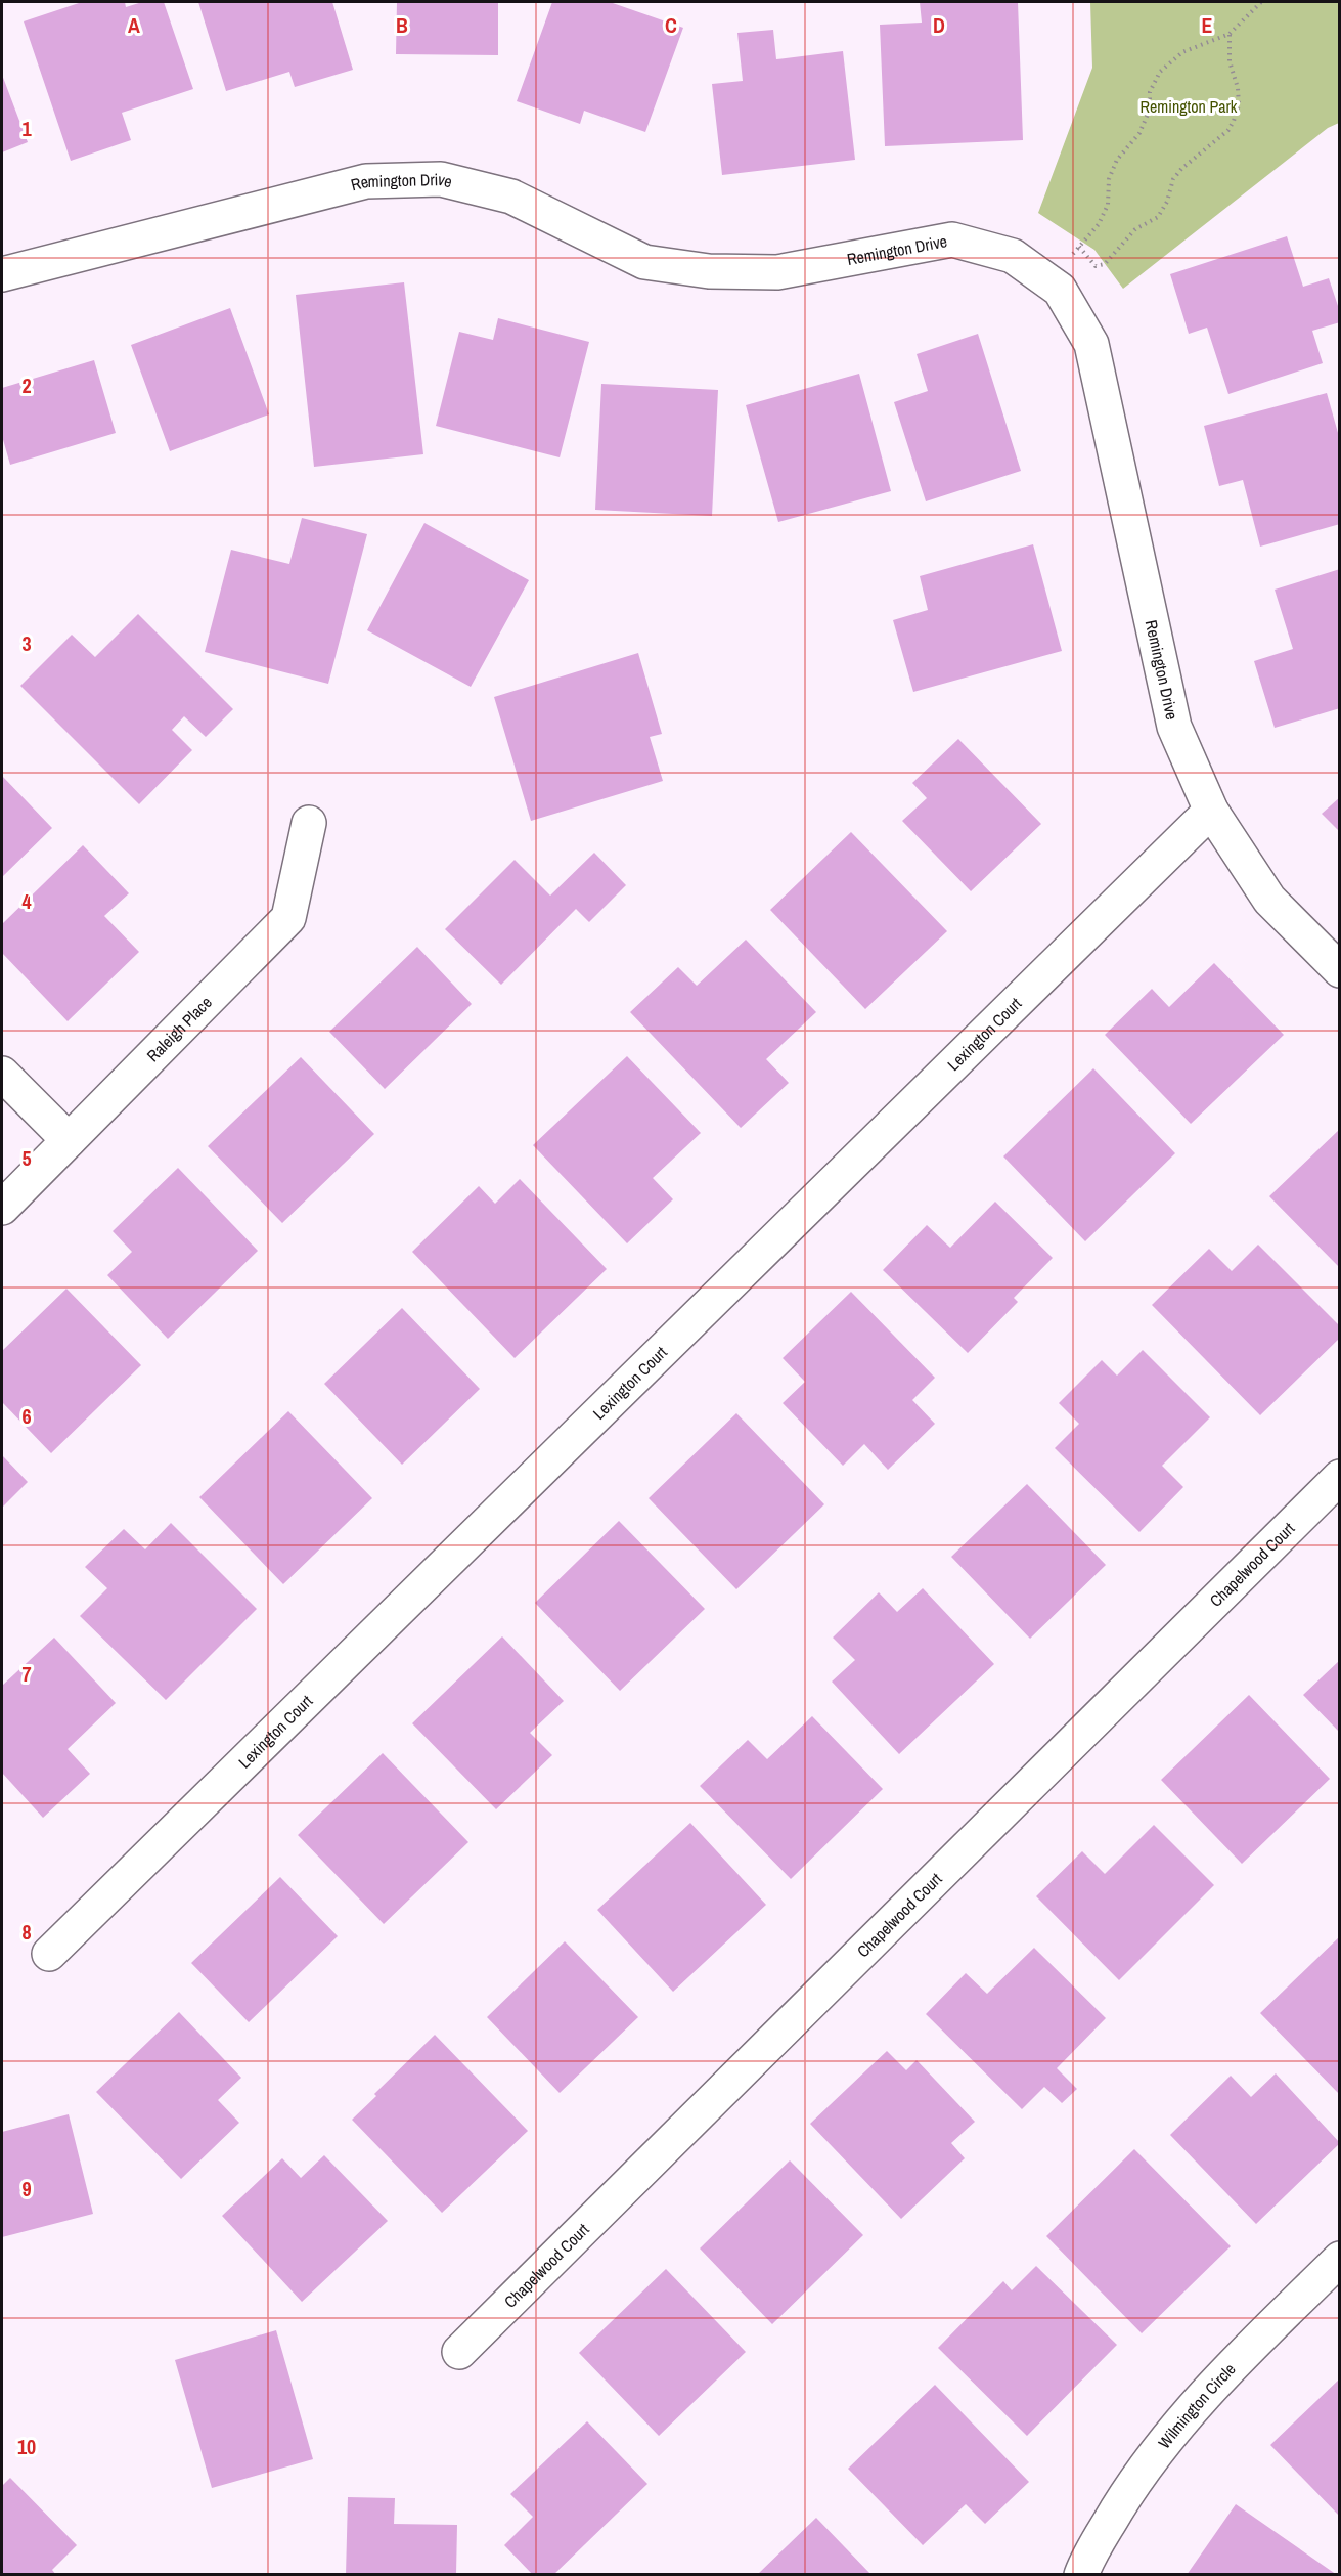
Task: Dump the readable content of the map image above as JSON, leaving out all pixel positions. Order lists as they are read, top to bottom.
{
  "streets": {
    "street": [
      "Remington Drive",
      "Raleigh Place",
      "Lexington Court",
      "Chapelwood Court",
      "Wilmington Circle"
    ]
  },
  "crossings": [
    ["Remington Drive", "Lexington Court"]
  ],
  "parks": ["Remington Park"],
  "grid": {
    "columns": [
      "A",
      "B",
      "C",
      "D",
      "E"
    ],
    "rows": [
      "1",
      "2",
      "3",
      "4",
      "5",
      "6",
      "7",
      "8",
      "9",
      "10"
    ]
  }
}
